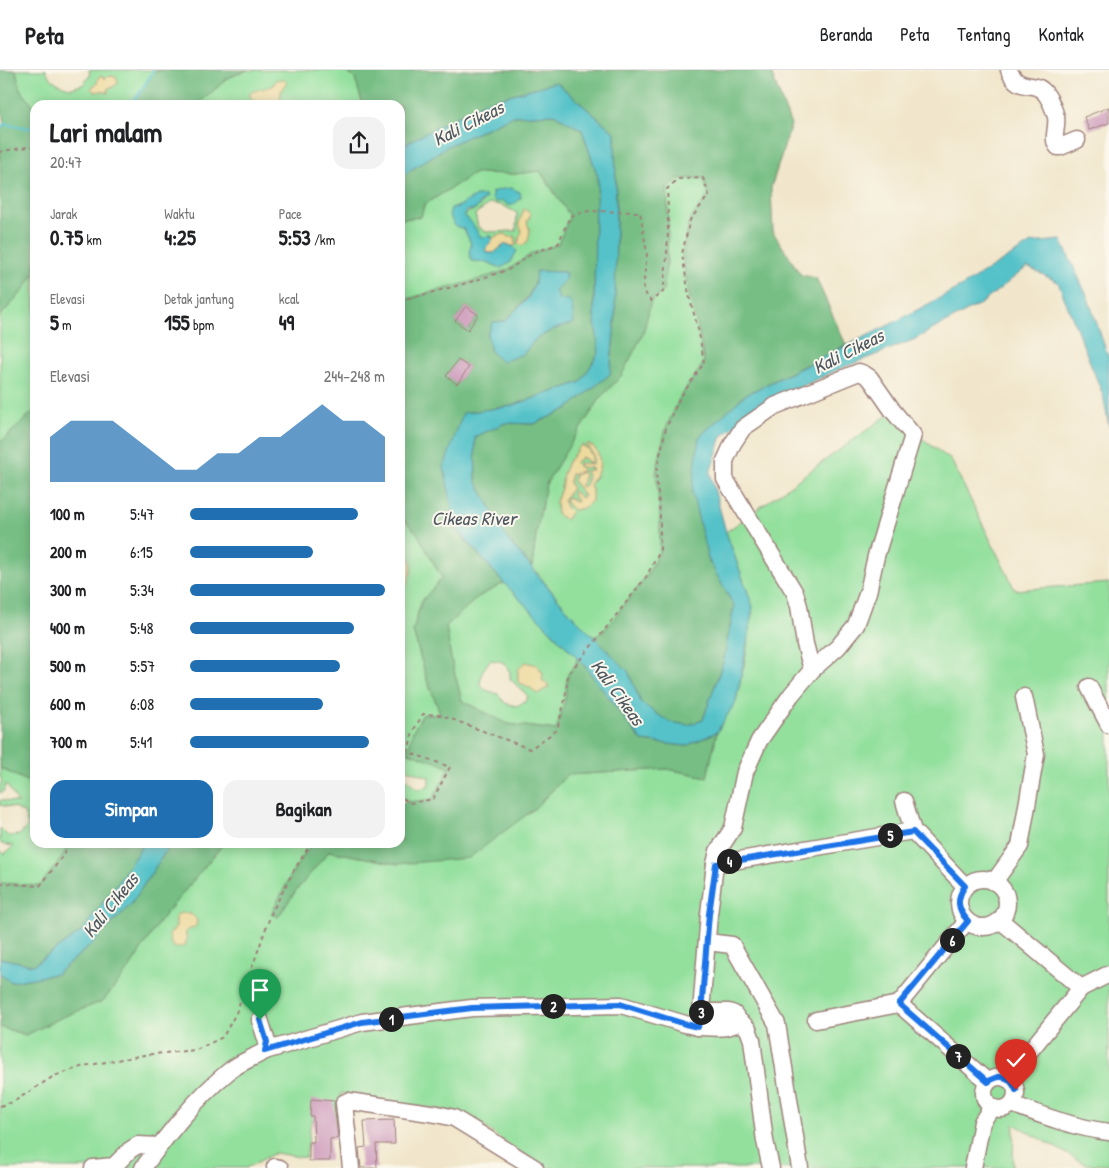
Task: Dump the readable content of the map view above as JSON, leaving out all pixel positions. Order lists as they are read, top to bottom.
{
  "water": ["Kali Cikeas", "Cikeas River"],
  "page": {
    "header": "Peta",
    "nav": [
      "Beranda",
      "Peta",
      "Tentang",
      "Kontak"
    ],
    "heading": ["Lari malam", "20:47"],
    "stats": [
      ["Jarak", "0.75 km"],
      ["Waktu", "4:25"],
      ["Pace", "5:53 /km"],
      ["Elevasi", "5 m"],
      ["Detak jantung", "155 bpm"],
      ["kcal", "49"]
    ],
    "chart": ["Elevasi", "244–248 m"],
    "list": [
      {
        "name": "100 m",
        "note": "5:47"
      },
      {
        "name": "200 m",
        "note": "6:15"
      },
      {
        "name": "300 m",
        "note": "5:34"
      },
      {
        "name": "400 m",
        "note": "5:48"
      },
      {
        "name": "500 m",
        "note": "5:57"
      },
      {
        "name": "600 m",
        "note": "6:08"
      },
      {
        "name": "700 m",
        "note": "5:41"
      }
    ],
    "buttons": ["Simpan", "Bagikan"],
    "pins": [
      "5",
      "4",
      "6",
      "2",
      "3",
      "1",
      "7"
    ]
  }
}
